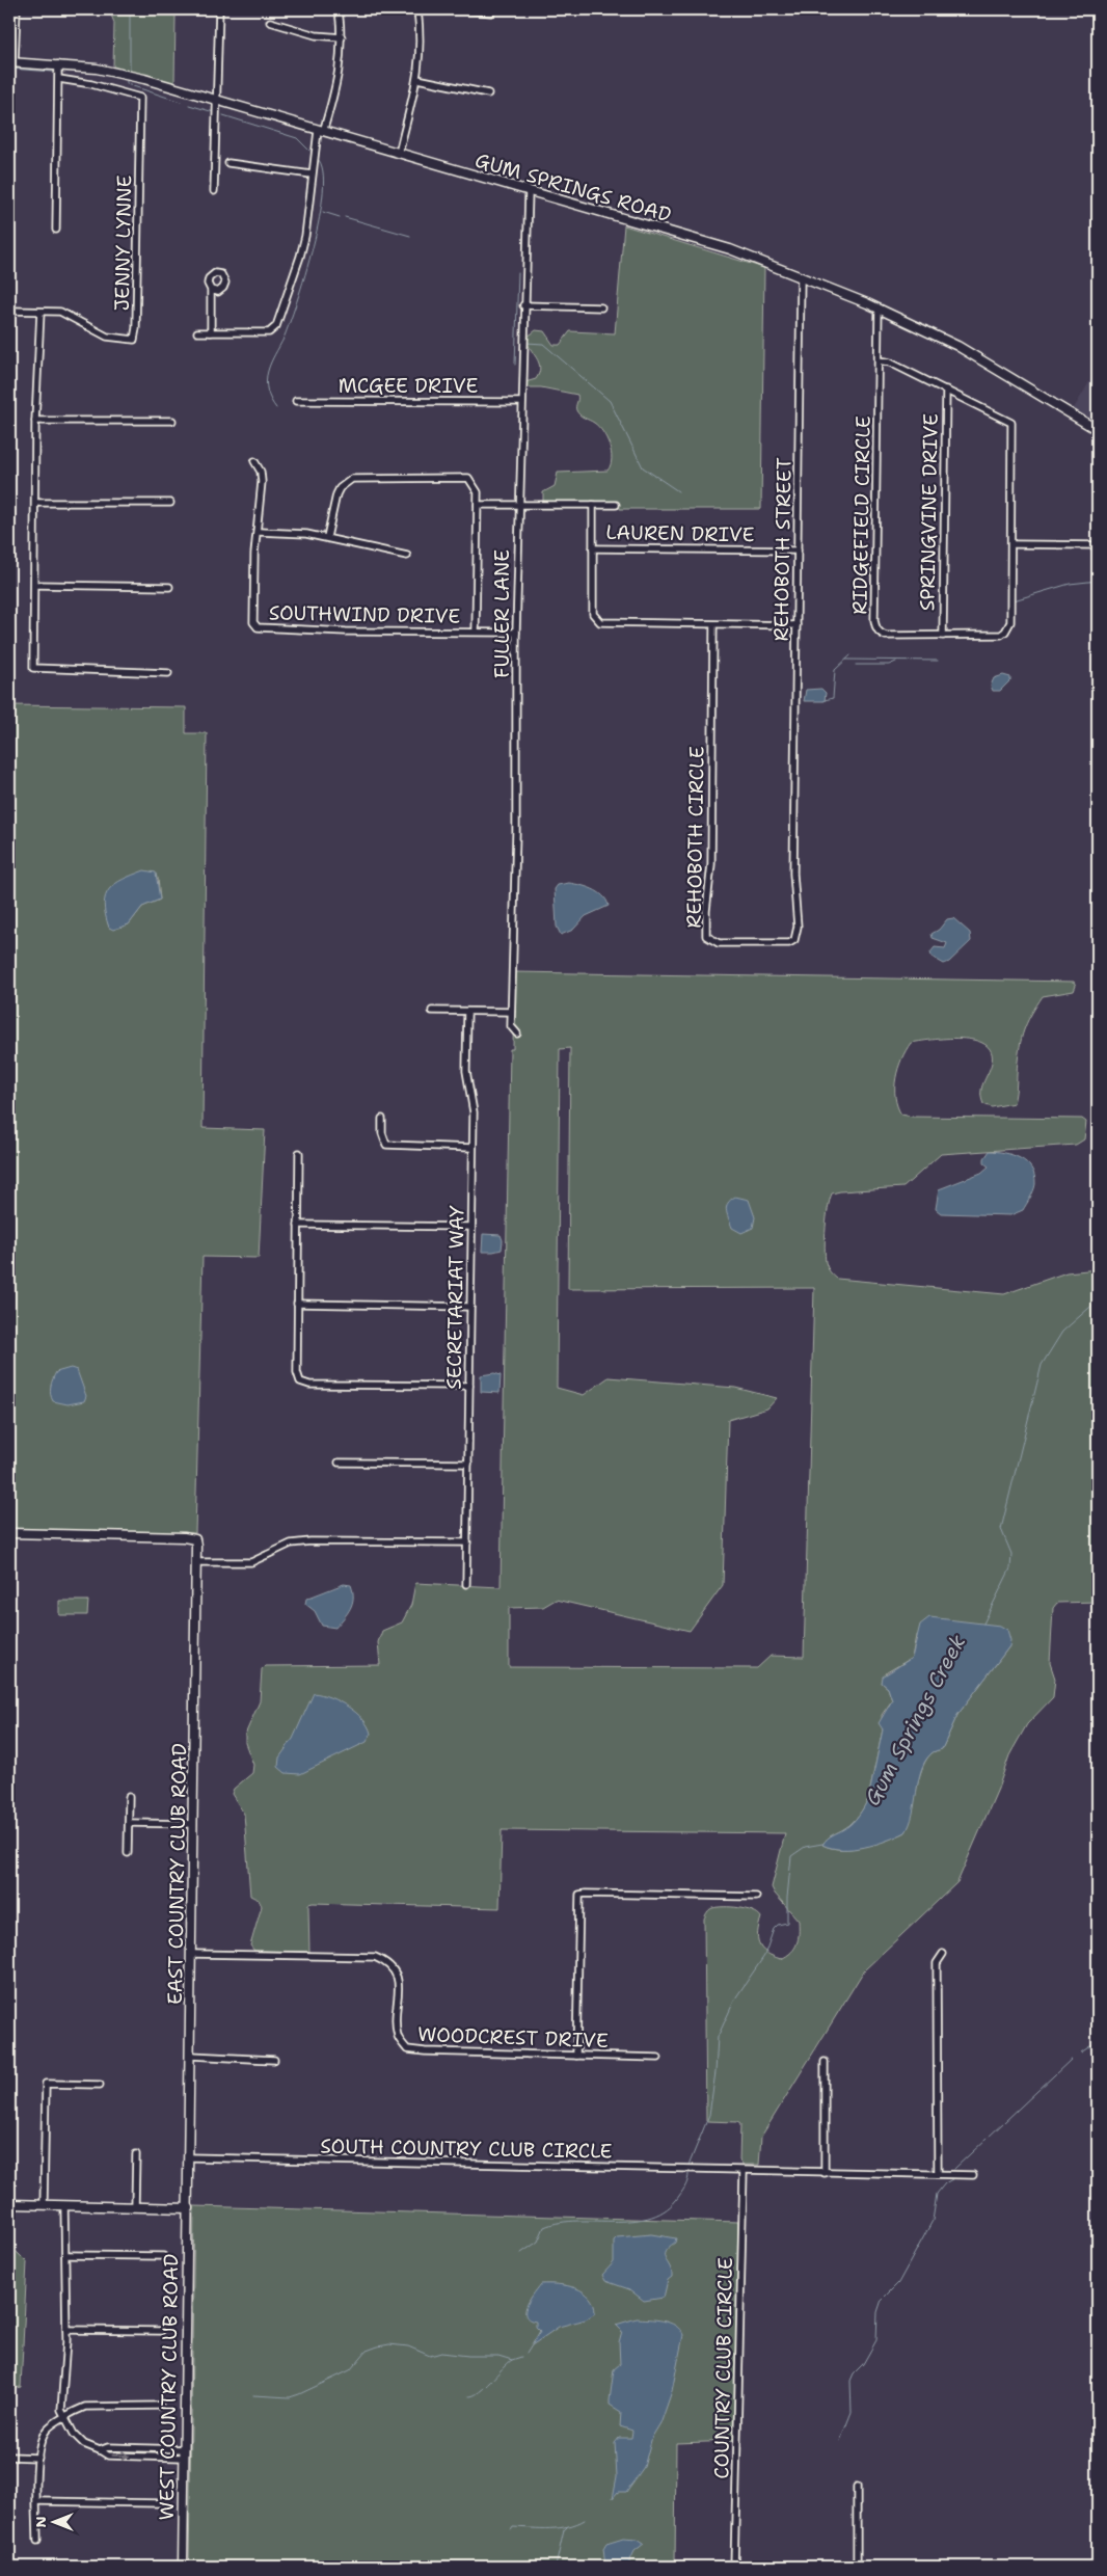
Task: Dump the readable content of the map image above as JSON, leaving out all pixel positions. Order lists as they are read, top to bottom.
{
  "streets": {
    "street": [
      "GUM SPRINGS ROAD",
      "JENNY LYNNE",
      "MCGEE DRIVE",
      "SPRINGVINE DRIVE",
      "RIDGEFIELD CIRCLE",
      "LAUREN DRIVE",
      "REHOBOTH STREET",
      "SOUTHWIND DRIVE",
      "FULLER LANE",
      "REHOBOTH CIRCLE",
      "SECRETARIAT WAY",
      "EAST COUNTRY CLUB ROAD",
      "WOODCREST DRIVE",
      "SOUTH COUNTRY CLUB CIRCLE",
      "COUNTRY CLUB CIRCLE",
      "WEST COUNTRY CLUB ROAD"
    ]
  },
  "crossings": [
    ["GUM SPRINGS ROAD", "RIDGEFIELD CIRCLE"],
    ["GUM SPRINGS ROAD", "REHOBOTH STREET"],
    ["GUM SPRINGS ROAD", "FULLER LANE"],
    ["MCGEE DRIVE", "FULLER LANE"],
    ["SPRINGVINE DRIVE", "RIDGEFIELD CIRCLE"],
    ["LAUREN DRIVE", "REHOBOTH STREET"],
    ["REHOBOTH STREET", "REHOBOTH CIRCLE"],
    ["SOUTHWIND DRIVE", "FULLER LANE"],
    ["EAST COUNTRY CLUB ROAD", "WOODCREST DRIVE"],
    ["EAST COUNTRY CLUB ROAD", "SOUTH COUNTRY CLUB CIRCLE"],
    ["EAST COUNTRY CLUB ROAD", "WEST COUNTRY CLUB ROAD"],
    ["SOUTH COUNTRY CLUB CIRCLE", "COUNTRY CLUB CIRCLE"]
  ],
  "water": ["Gum Springs Creek"],
  "north": "left"
}
